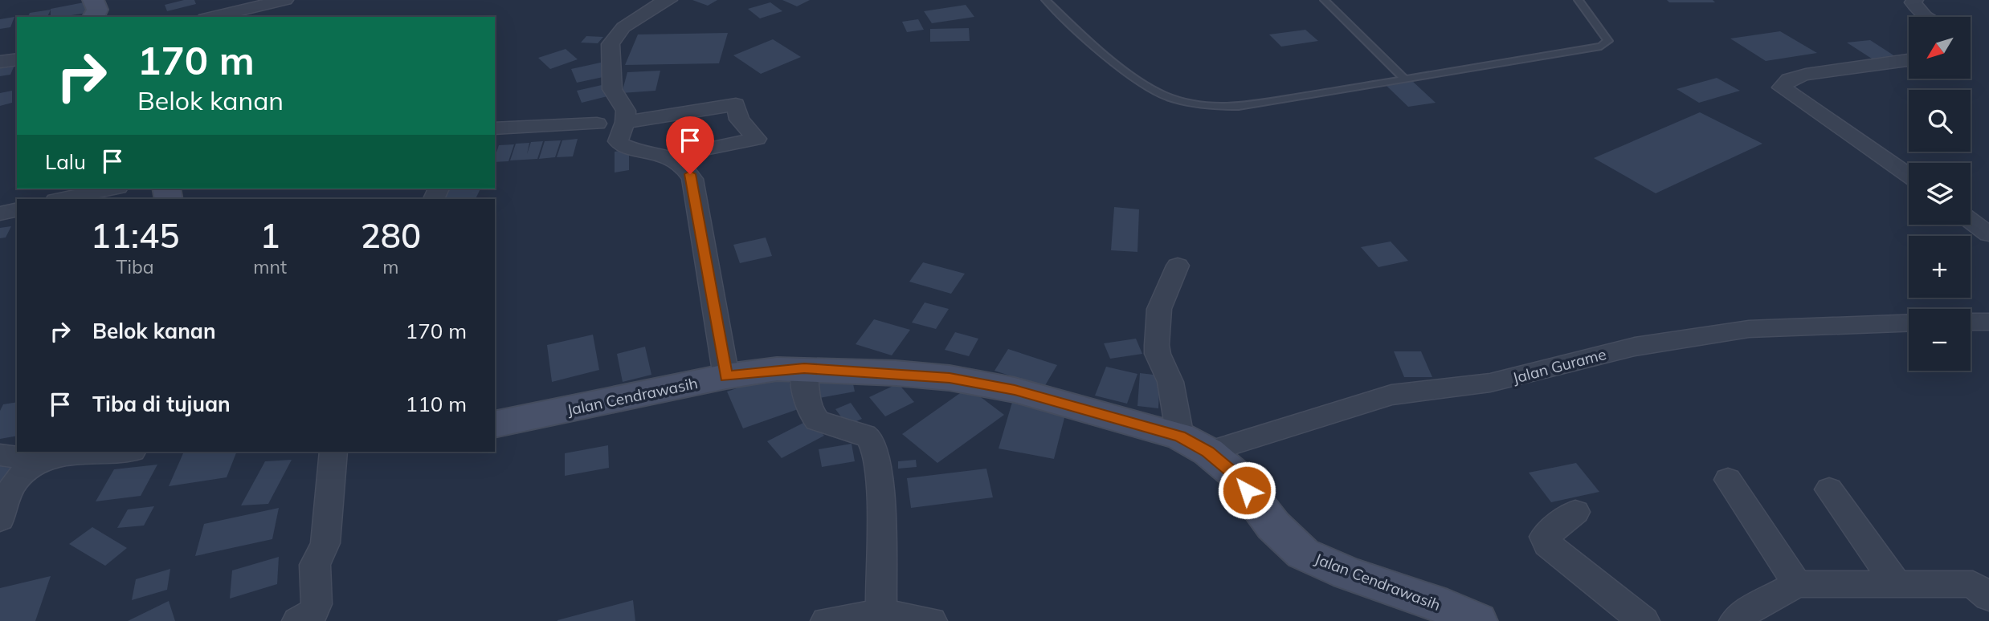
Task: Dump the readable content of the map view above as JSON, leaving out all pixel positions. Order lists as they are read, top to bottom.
{
  "streets": {
    "street": ["Jalan Gurame", "Jalan Cendrawasih"]
  },
  "crossings": [
    ["Jalan Gurame", "Jalan Cendrawasih"]
  ],
  "north": "bottom left",
  "page": {
    "map_buttons": ["+", "−"],
    "turn": ["170 m", "Belok kanan"],
    "then": "Lalu",
    "eta": [
      "11:45",
      "Tiba",
      "1",
      "mnt",
      "280",
      "m"
    ],
    "list": [
      {
        "name": "Belok kanan",
        "value": "170 m"
      },
      {
        "name": "Tiba di tujuan",
        "value": "110 m"
      }
    ]
  }
}
